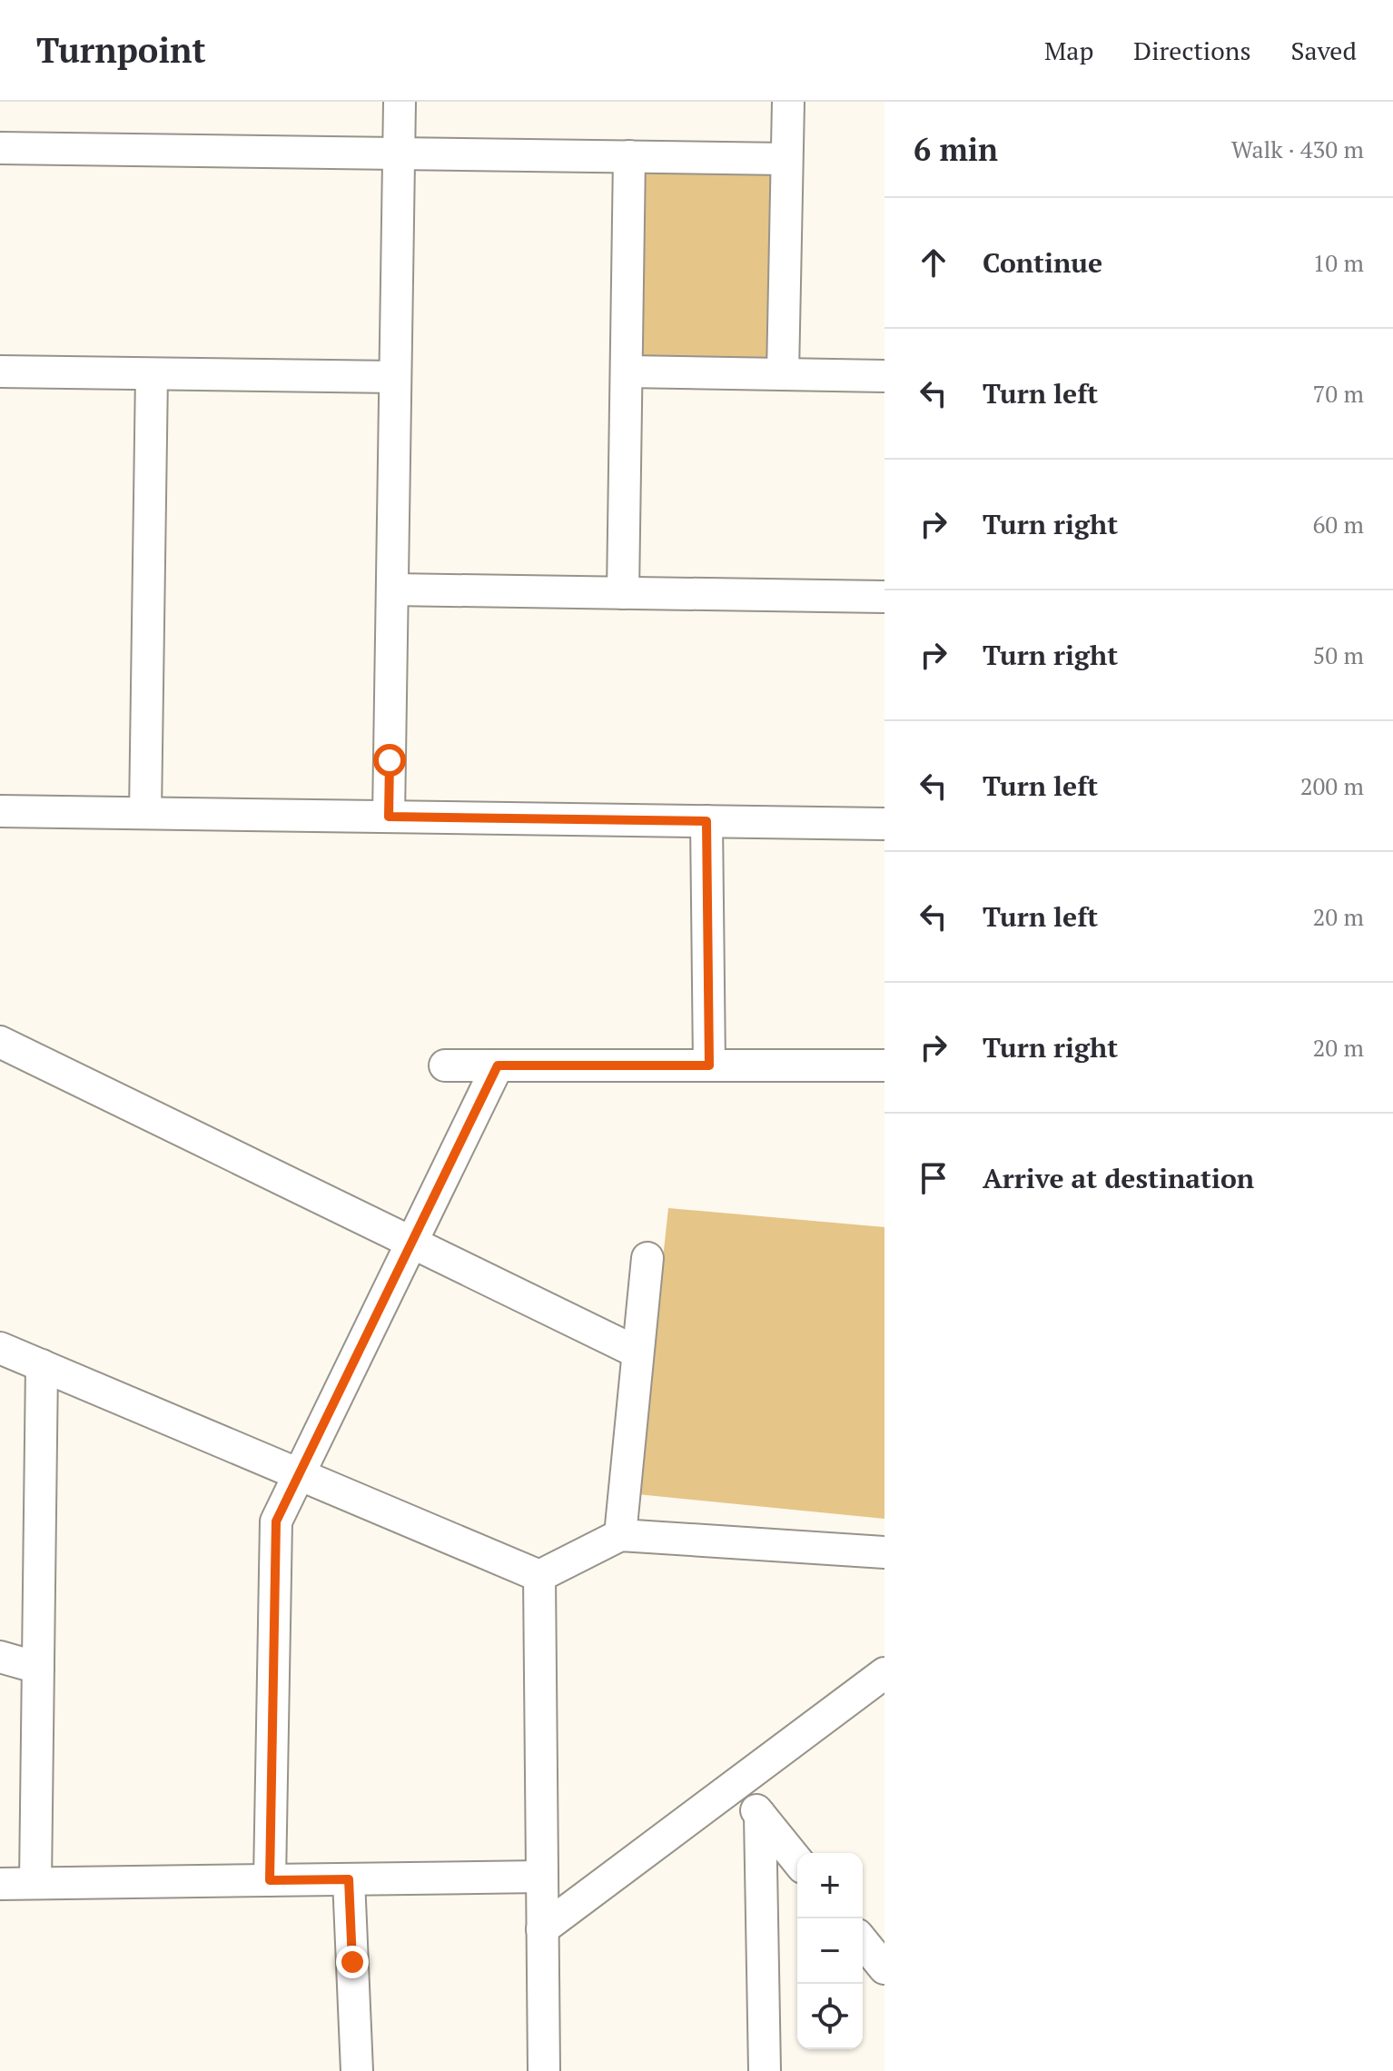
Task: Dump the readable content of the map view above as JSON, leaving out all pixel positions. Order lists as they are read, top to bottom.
{
  "page": {
    "header": "Turnpoint",
    "nav": ["Map", "Directions", "Saved"],
    "heading": ["6 min", "Walk · 430 m"],
    "list": [
      ["Continue", "10 m"],
      ["Turn left", "70 m"],
      ["Turn right", "60 m"],
      ["Turn right", "50 m"],
      ["Turn left", "200 m"],
      ["Turn left", "20 m"],
      ["Turn right", "20 m"],
      "Arrive at destination"
    ],
    "map_buttons": ["+", "−"]
  }
}
